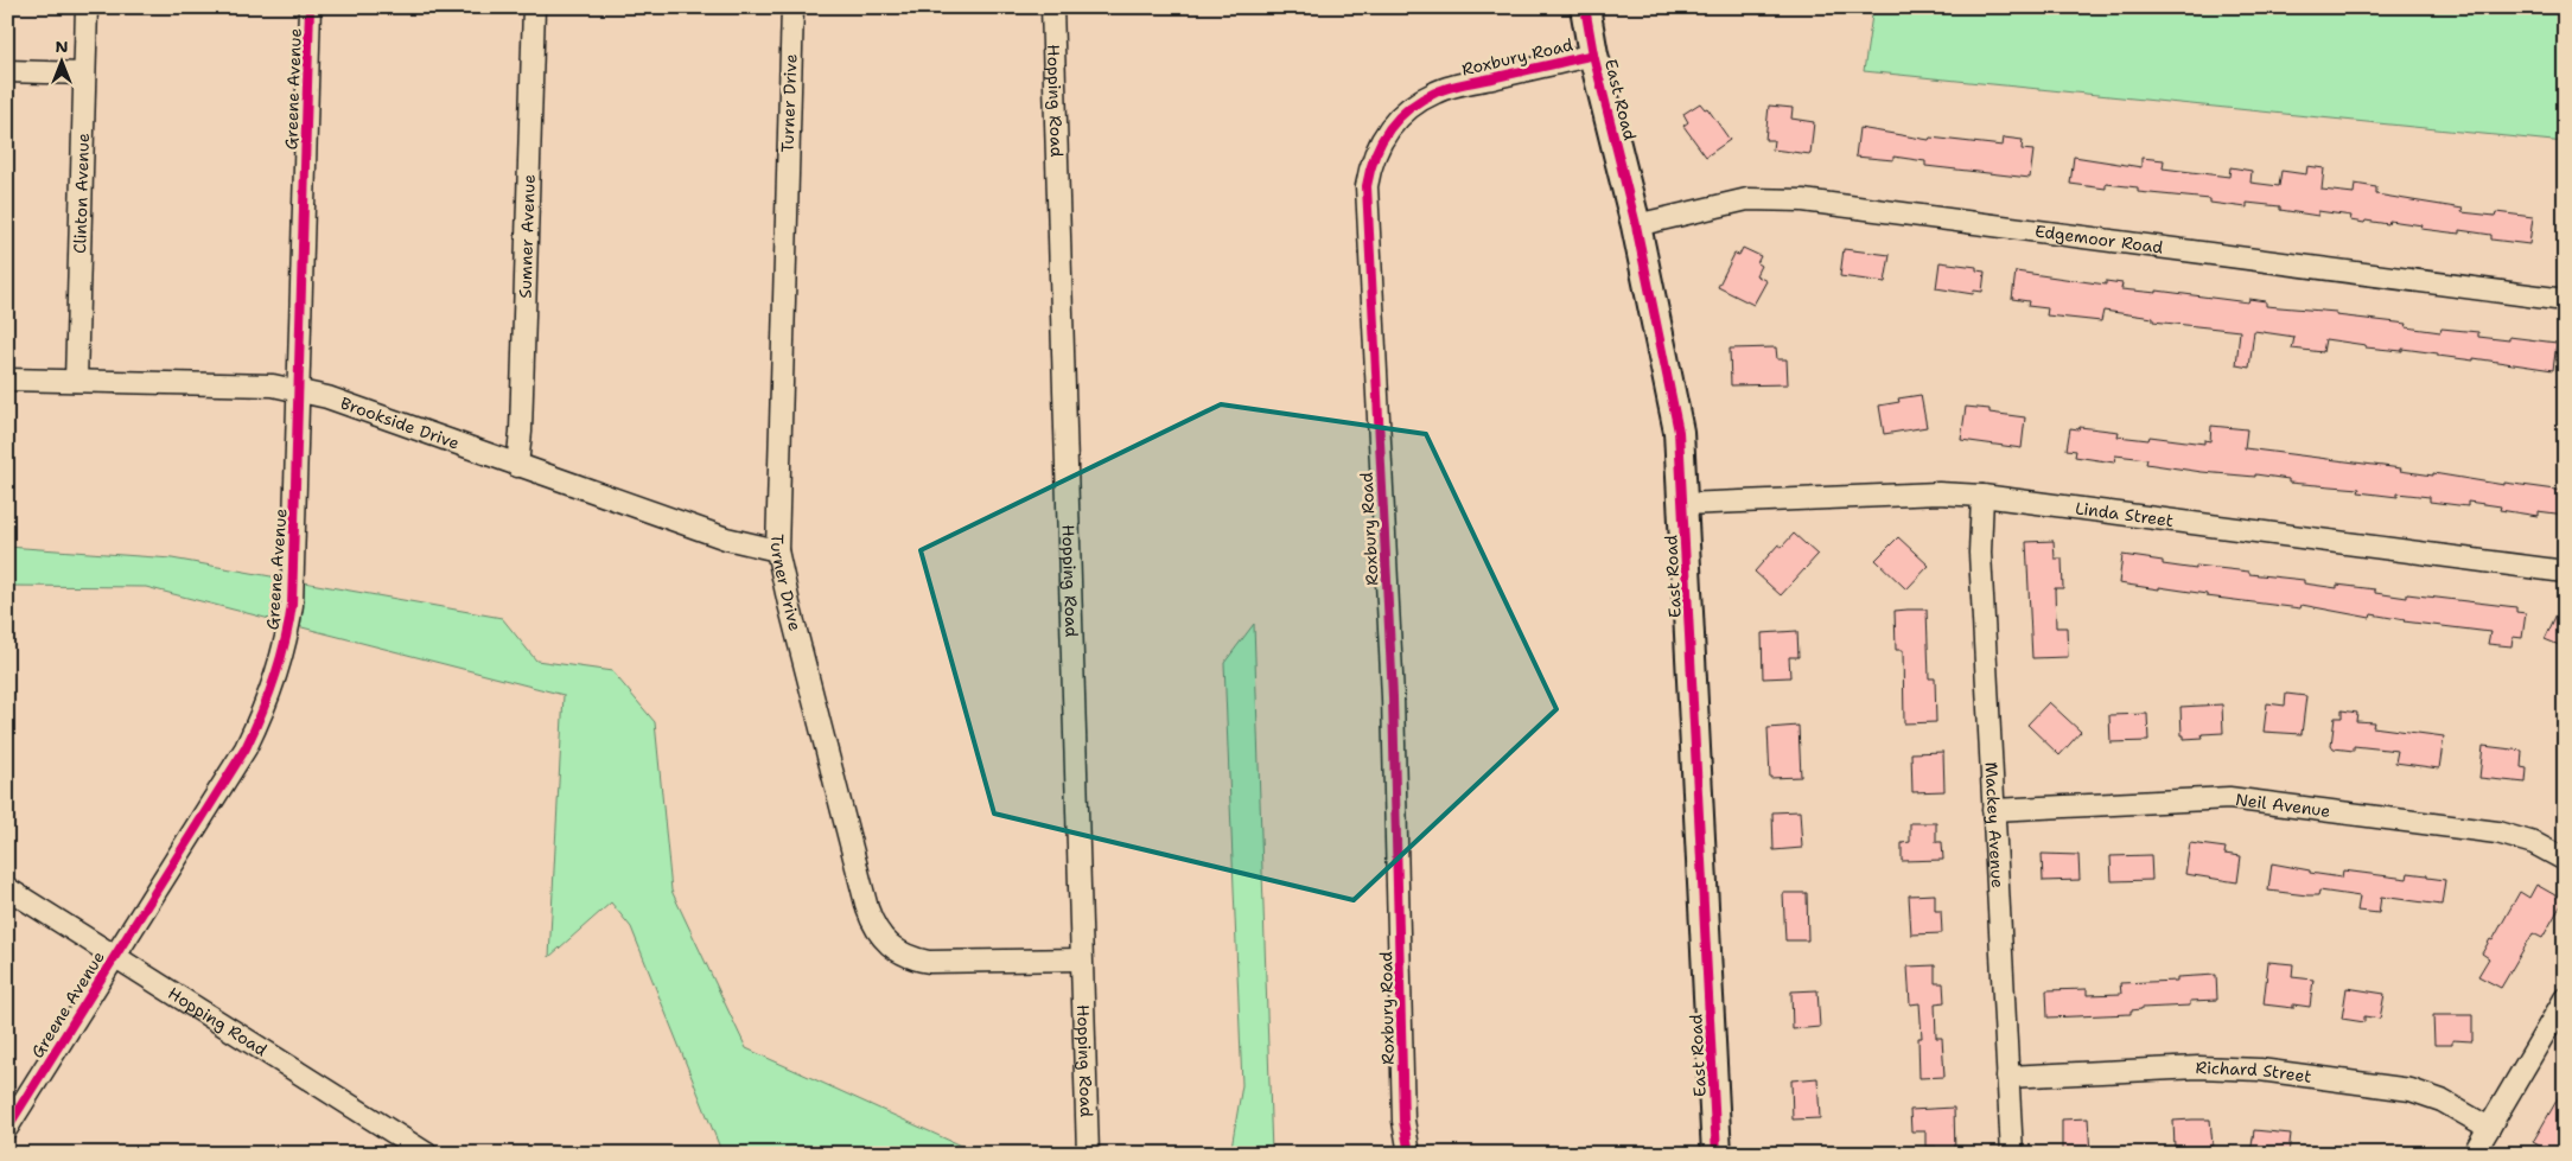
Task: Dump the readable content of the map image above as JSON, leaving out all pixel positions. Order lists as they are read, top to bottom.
{
  "streets": {
    "street": [
      "Roxbury Road",
      "Greene Avenue",
      "East Road",
      "Hopping Road",
      "Turner Drive",
      "Clinton Avenue",
      "Sumner Avenue",
      "Edgemoor Road",
      "Brookside Drive",
      "Linda Street",
      "Neil Avenue",
      "Mackey Avenue",
      "Richard Street"
    ]
  },
  "crossings": [
    ["Roxbury Road", "East Road"],
    ["Greene Avenue", "Hopping Road"],
    ["Greene Avenue", "Brookside Drive"],
    ["East Road", "Edgemoor Road"],
    ["East Road", "Linda Street"],
    ["Hopping Road", "Turner Drive"],
    ["Turner Drive", "Brookside Drive"],
    ["Clinton Avenue", "Brookside Drive"],
    ["Sumner Avenue", "Brookside Drive"],
    ["Linda Street", "Mackey Avenue"],
    ["Neil Avenue", "Mackey Avenue"],
    ["Mackey Avenue", "Richard Street"]
  ],
  "north": "top"
}
